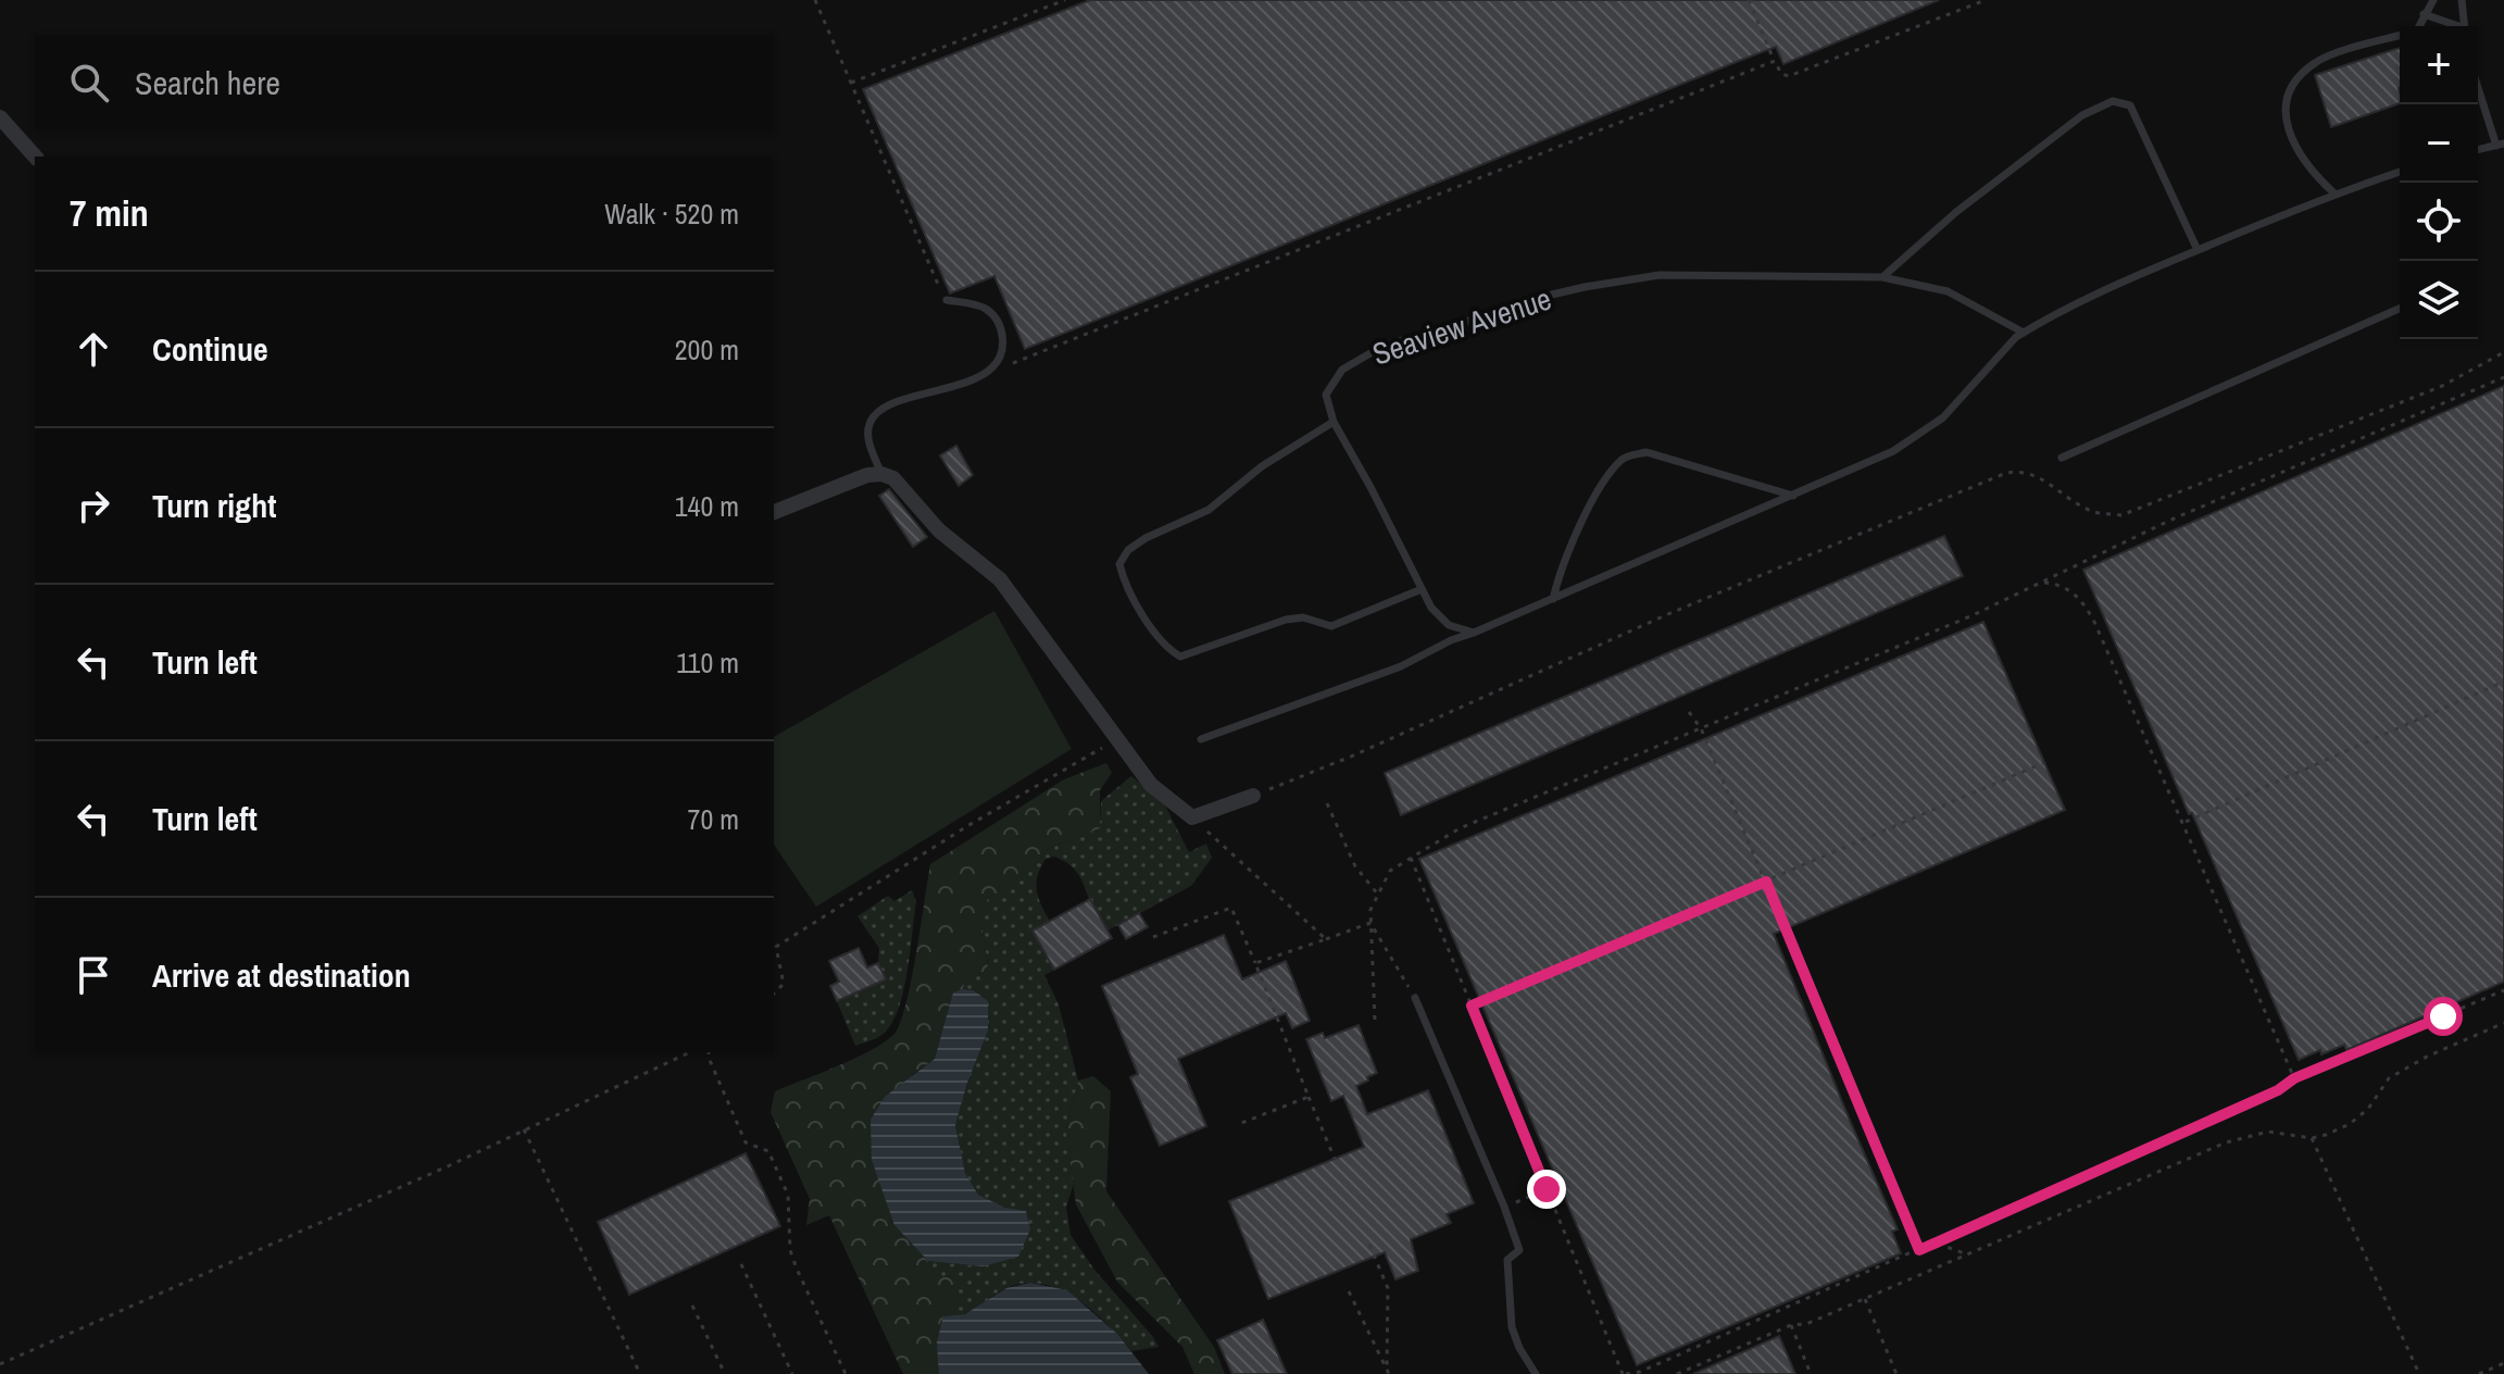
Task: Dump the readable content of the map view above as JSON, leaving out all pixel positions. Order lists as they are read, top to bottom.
{
  "streets": {
    "lane": ["Seaview Avenue"]
  },
  "page": {
    "map_buttons": ["+", "−"],
    "search": "Search here",
    "heading": ["7 min", "Walk · 520 m"],
    "list": [
      ["Continue", "200 m"],
      ["Turn right", "140 m"],
      ["Turn left", "110 m"],
      ["Turn left", "70 m"],
      "Arrive at destination"
    ]
  }
}
